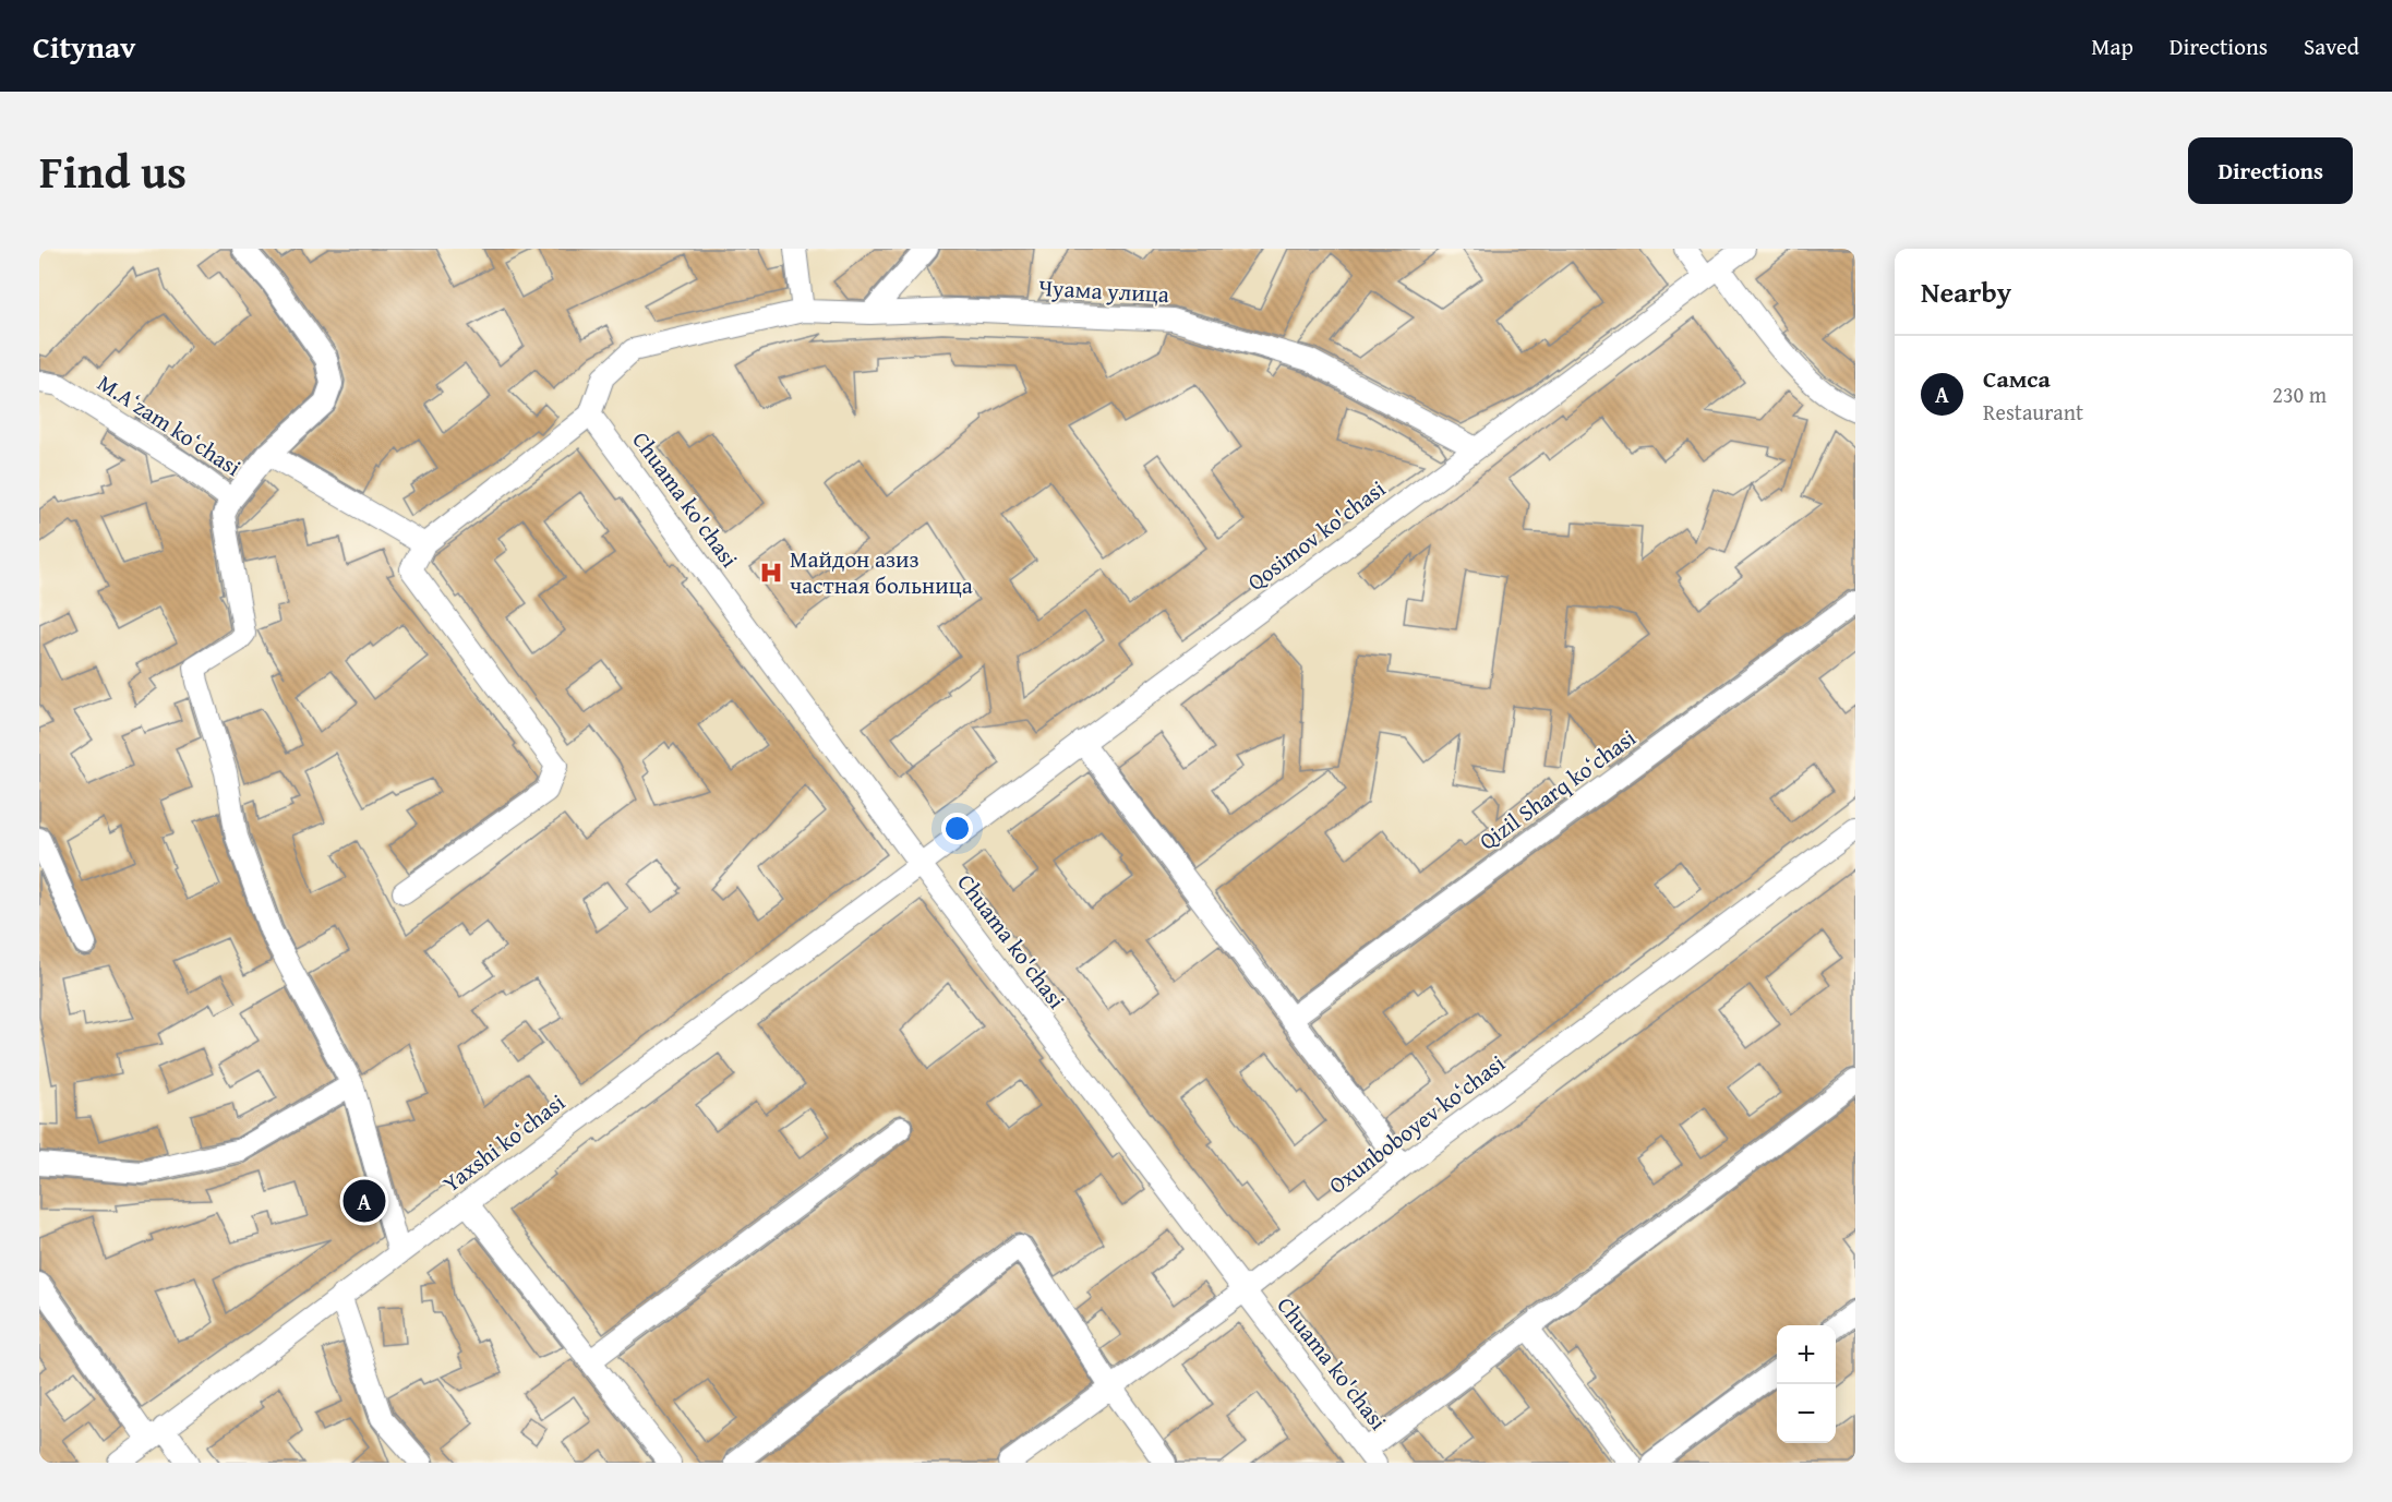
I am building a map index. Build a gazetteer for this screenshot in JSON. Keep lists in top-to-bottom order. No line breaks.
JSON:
{"streets":{"street":["Чуама улица","M.Aʻzam koʻchasi","Chuama ko'chasi","Qosimov ko'chasi","Qizil Sharq koʻchasi","Oxunboboyev koʻchasi","Yaxshi koʻchasi"]},"crossings":[["Чуама улица","Chuama ko'chasi"],["Чуама улица","Qosimov ko'chasi"],["Chuama ko'chasi","Qosimov ko'chasi"],["Chuama ko'chasi","Oxunboboyev koʻchasi"],["Chuama ko'chasi","Yaxshi koʻchasi"],["Qosimov ko'chasi","Yaxshi koʻchasi"]],"places":{"hospital":["Майдон азиз частная больница"]},"page":{"header":"Citynav","nav":["Map","Directions","Saved"],"title":"Find us","buttons":"Directions","heading":"Nearby","list":[{"mark":"A","name":"Самса","note":"Restaurant","value":"230 m"}],"pins":"A","map_buttons":["+","−"]}}
